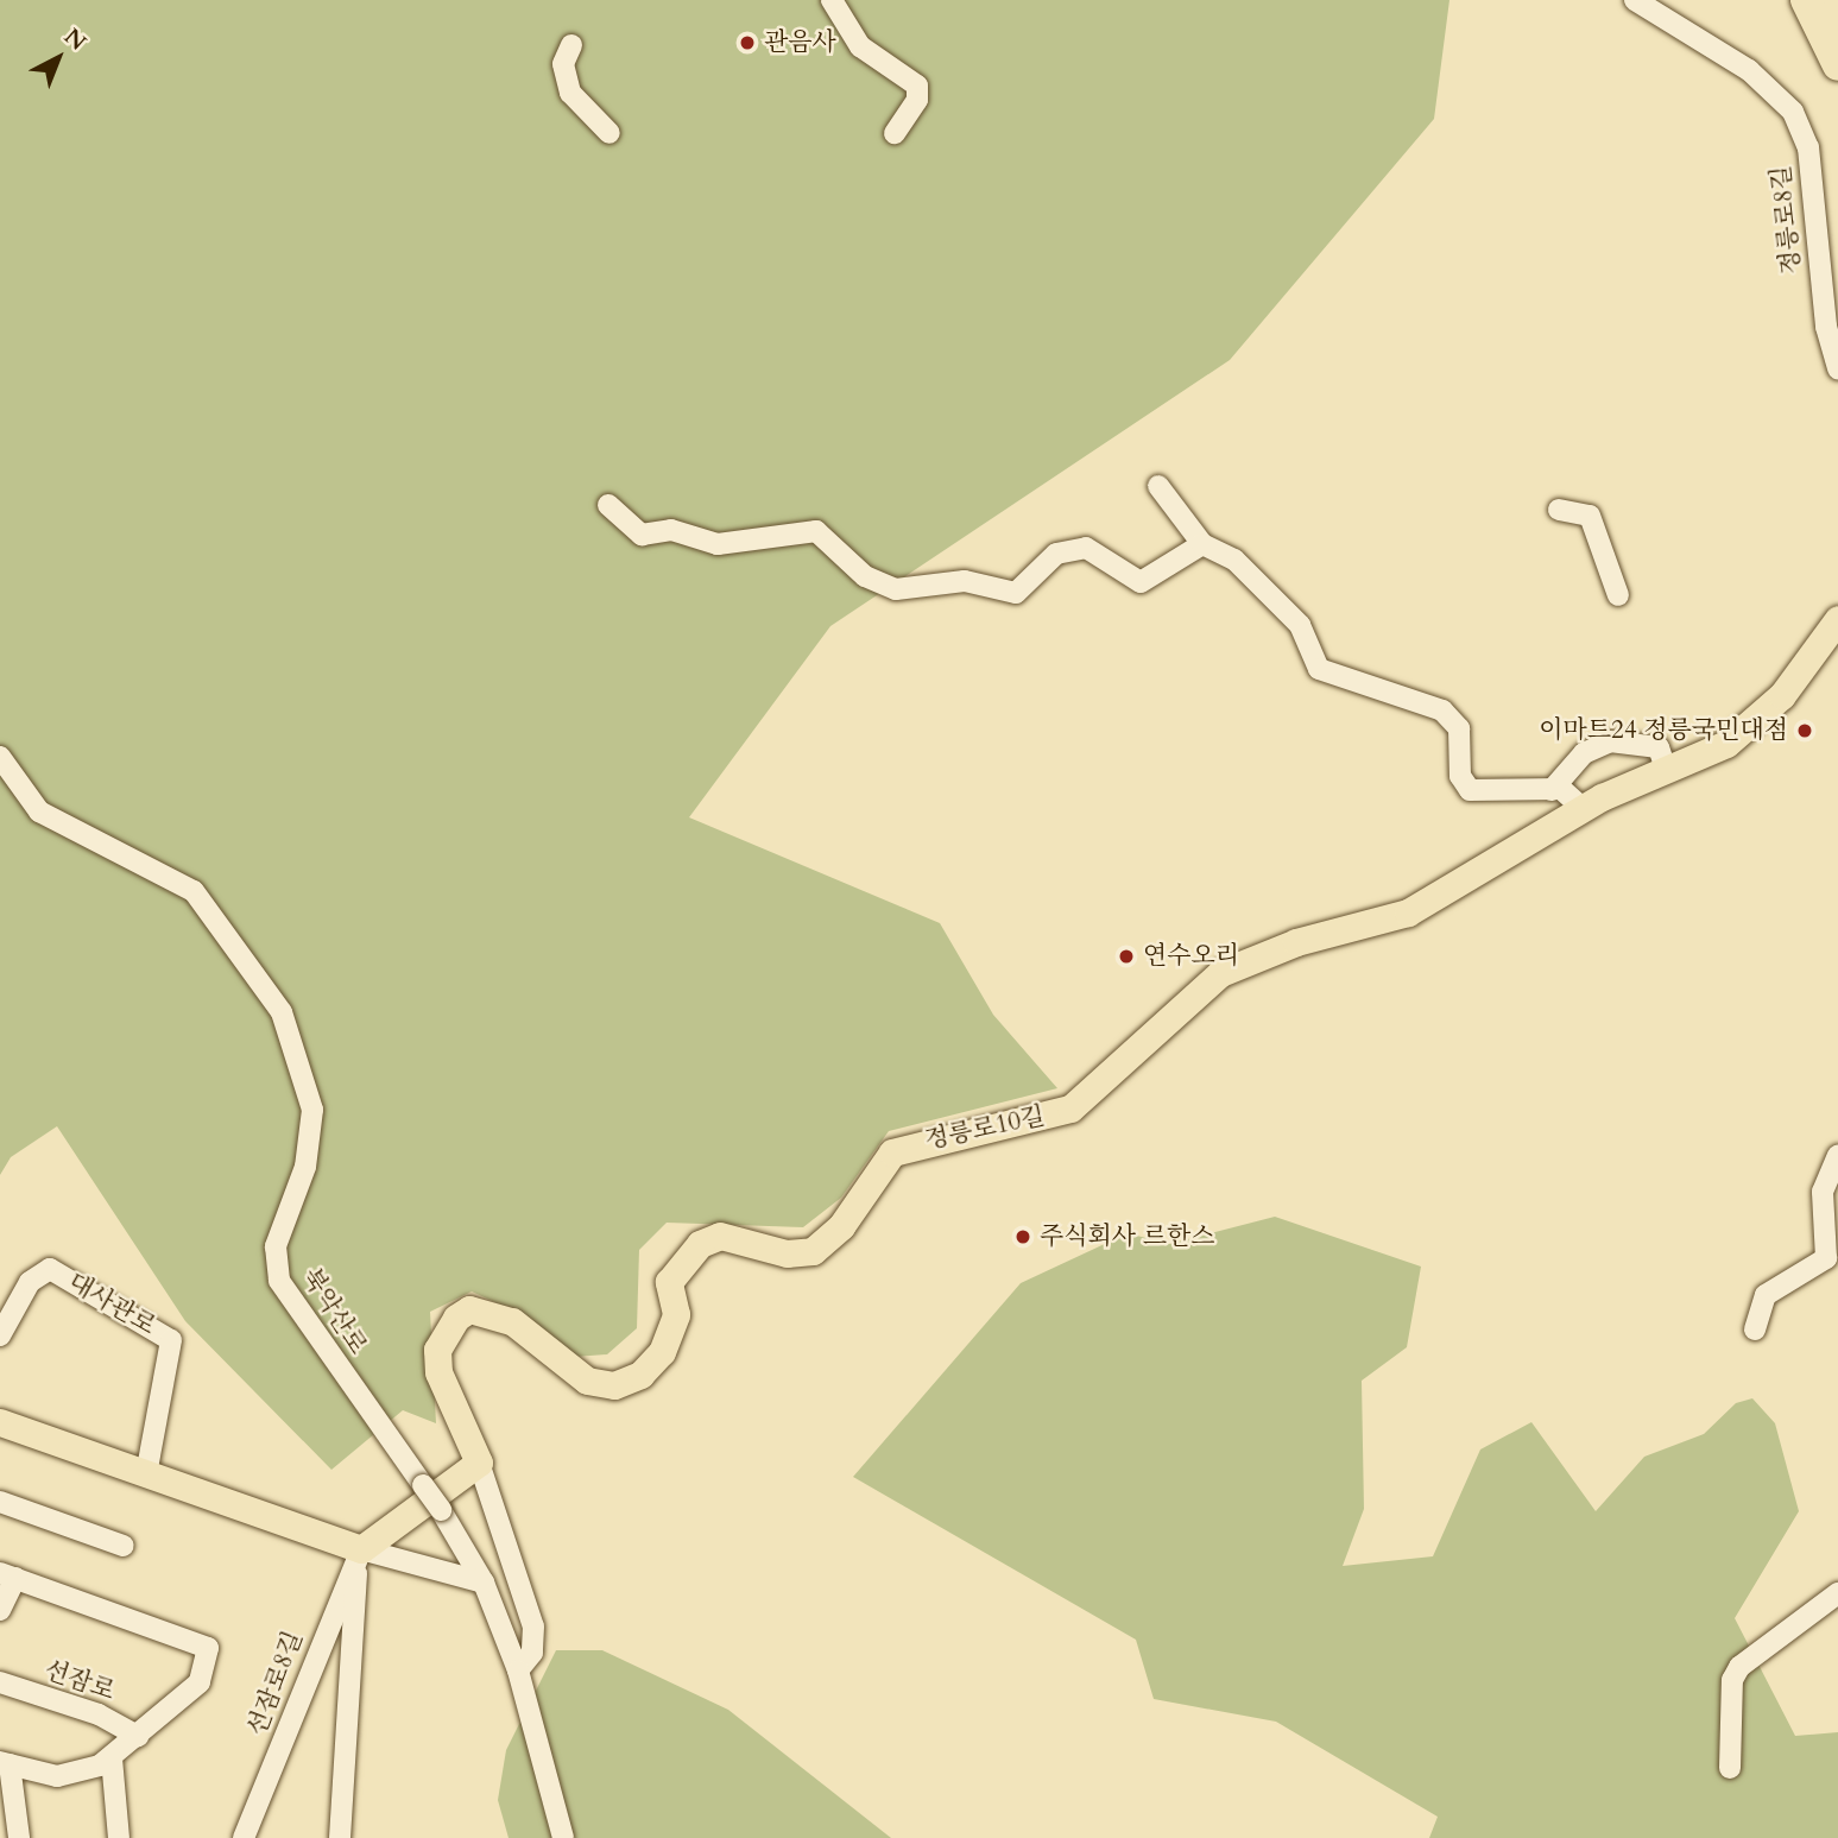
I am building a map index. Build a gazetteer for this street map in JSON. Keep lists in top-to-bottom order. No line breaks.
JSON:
{"streets":{"main road":["정릉로10길"],"street":["정릉로8길","대사관로","북악산로","선잠로","선잠로8길"]},"places":["관음사","이마트24 정릉국민대점","연수오리","주식회사 르한스"],"north":"top right"}
